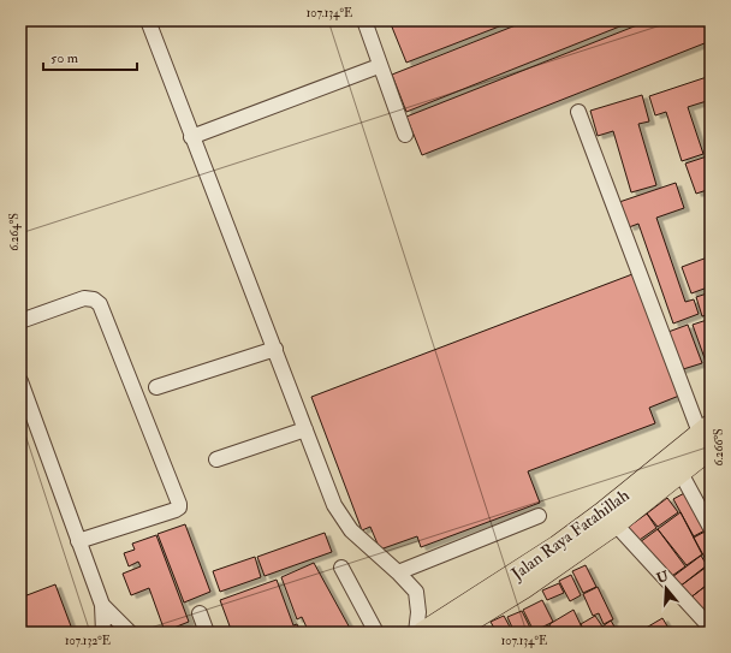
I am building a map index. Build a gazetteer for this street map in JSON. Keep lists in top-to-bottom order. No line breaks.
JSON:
{"streets":{"highway":["Jalan Raya Fatahillah"]},"scale_bar":"50 m","north":"top","coordinates":["107.134°E","6.264°S","6.266°S","107.132°E"]}
